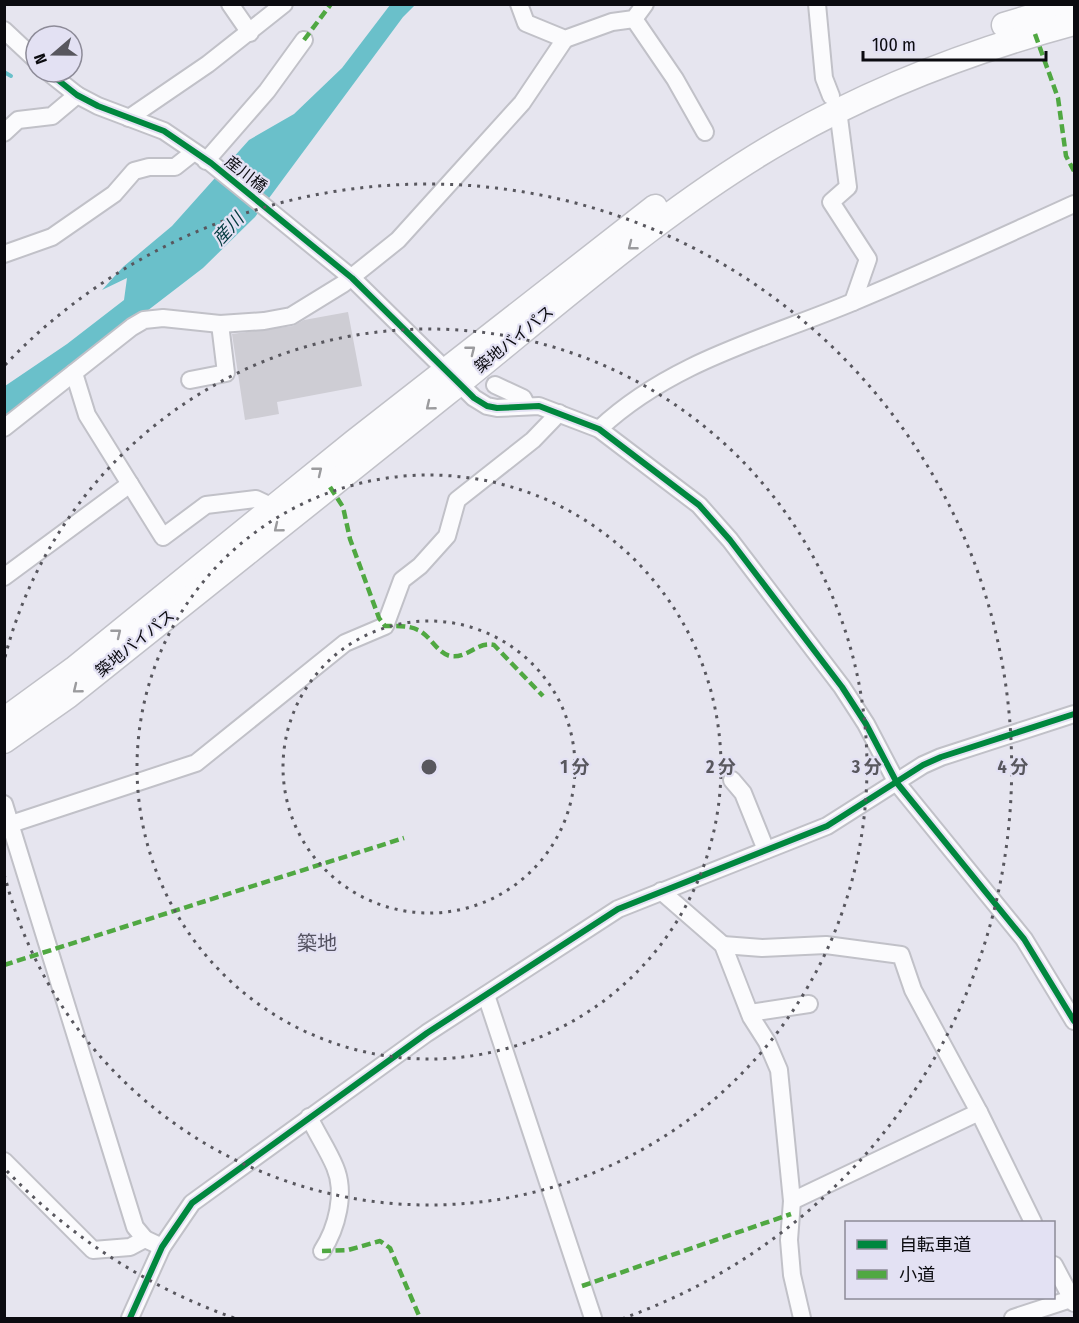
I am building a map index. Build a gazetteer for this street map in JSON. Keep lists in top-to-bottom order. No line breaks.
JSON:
{"streets":{"highway":["築地バイパス"],"street":["産川橋"]},"crossings":[["産川橋","築地バイパス"]],"districts":["築地"],"water":["産川"],"legend":["自転車道","小道"],"scale_bar":"100 m","north":"left","rings":["1 分","2 分","3 分","4 分"]}
